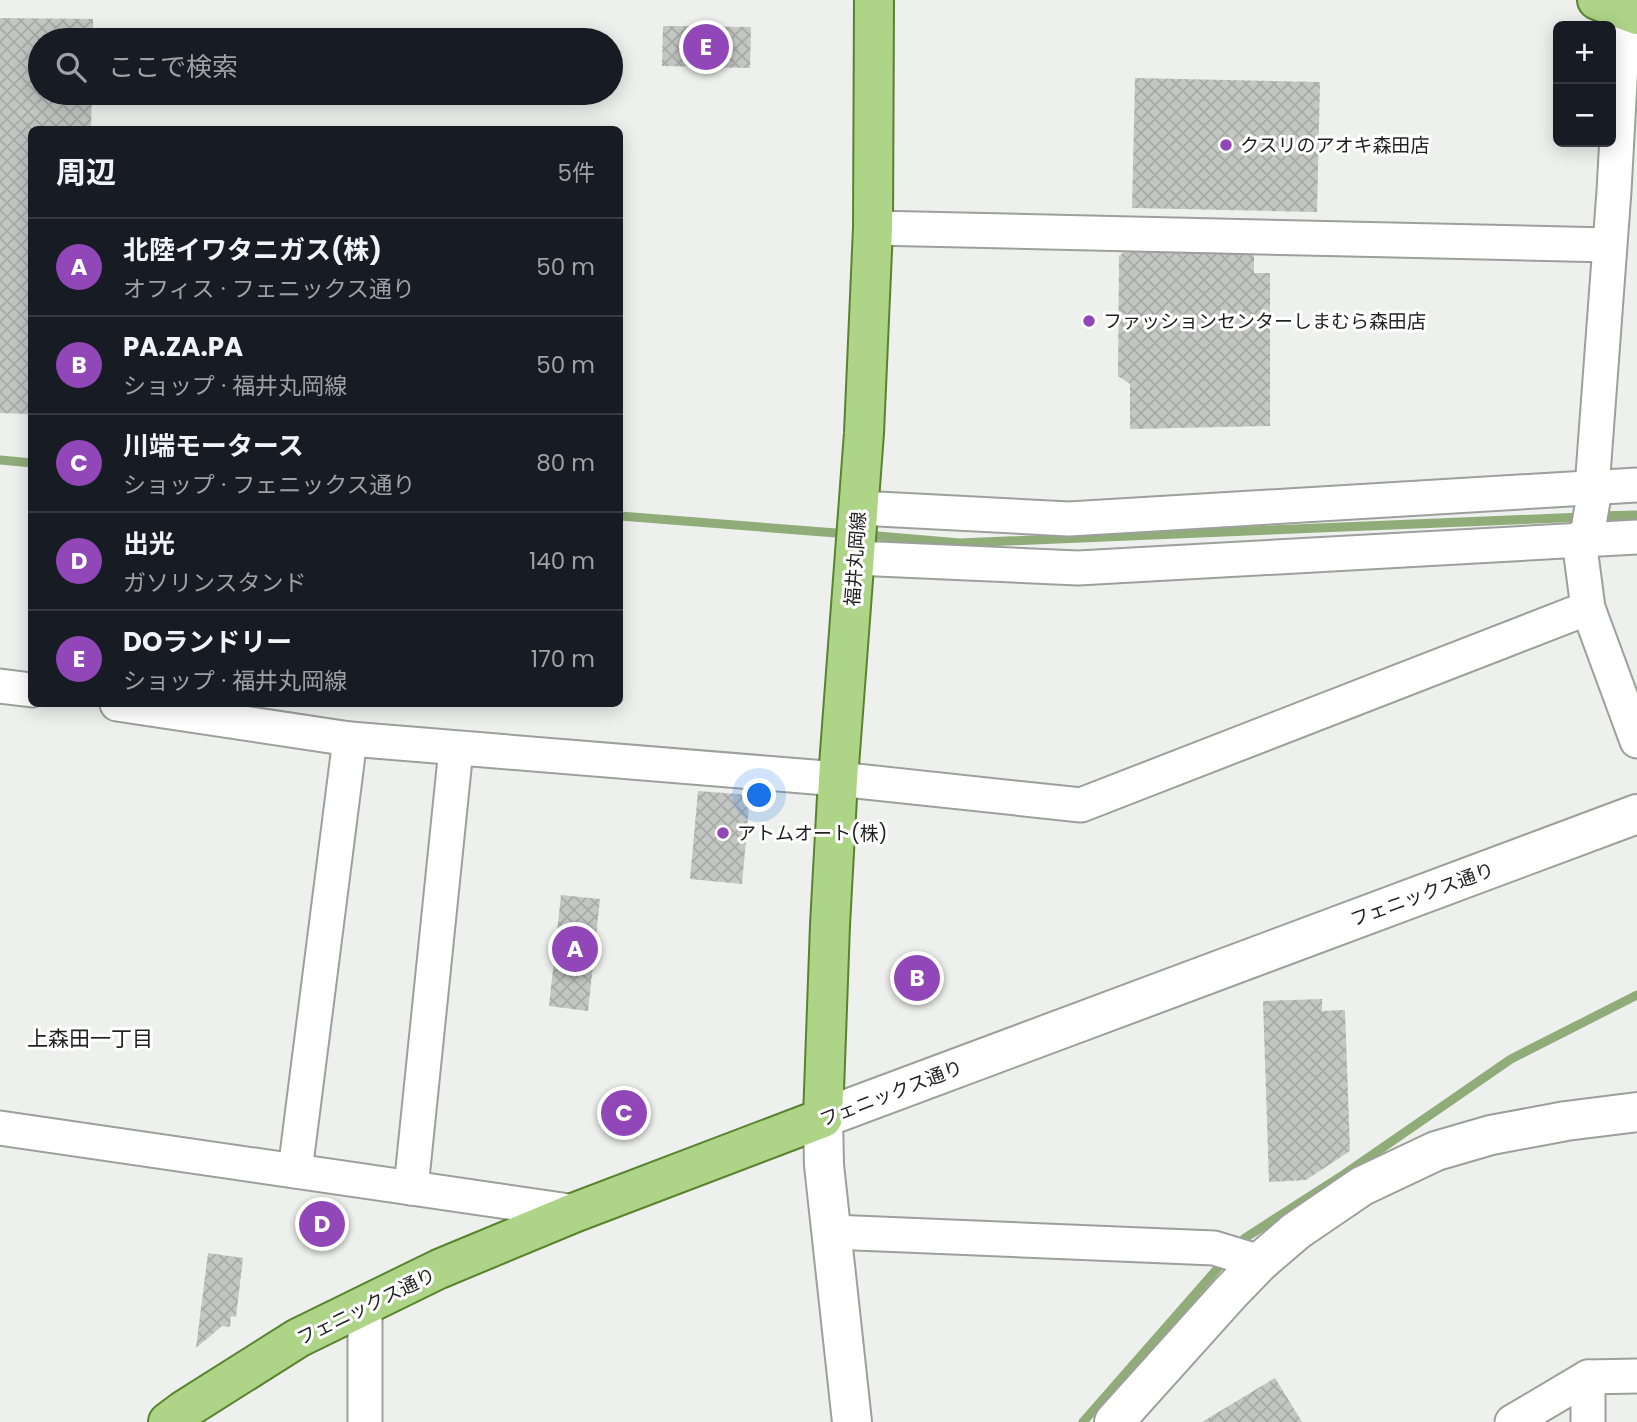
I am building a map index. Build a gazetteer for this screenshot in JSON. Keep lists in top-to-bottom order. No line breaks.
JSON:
{"streets":{"main road":["福井丸岡線","フェニックス通り"]},"crossings":[["福井丸岡線","フェニックス通り"]],"districts":["上森田一丁目"],"places":["クスリのアオキ森田店","ファッションセンターしまむら森田店","アトムオート(株)"],"page":{"pins":["E","A","B","C","D"],"map_buttons":["+","−"],"search":"ここで検索","heading":["周辺","5件"],"list":[{"mark":"A","name":"北陸イワタニガス(株)","note":"オフィス · フェニックス通り","value":"50 m"},{"mark":"B","name":"PA.ZA.PA","note":"ショップ · 福井丸岡線","value":"50 m"},{"mark":"C","name":"川端モータース","note":"ショップ · フェニックス通り","value":"80 m"},{"mark":"D","name":"出光","note":"ガソリンスタンド","value":"140 m"},{"mark":"E","name":"DOランドリー","note":"ショップ · 福井丸岡線","value":"170 m"}]}}
